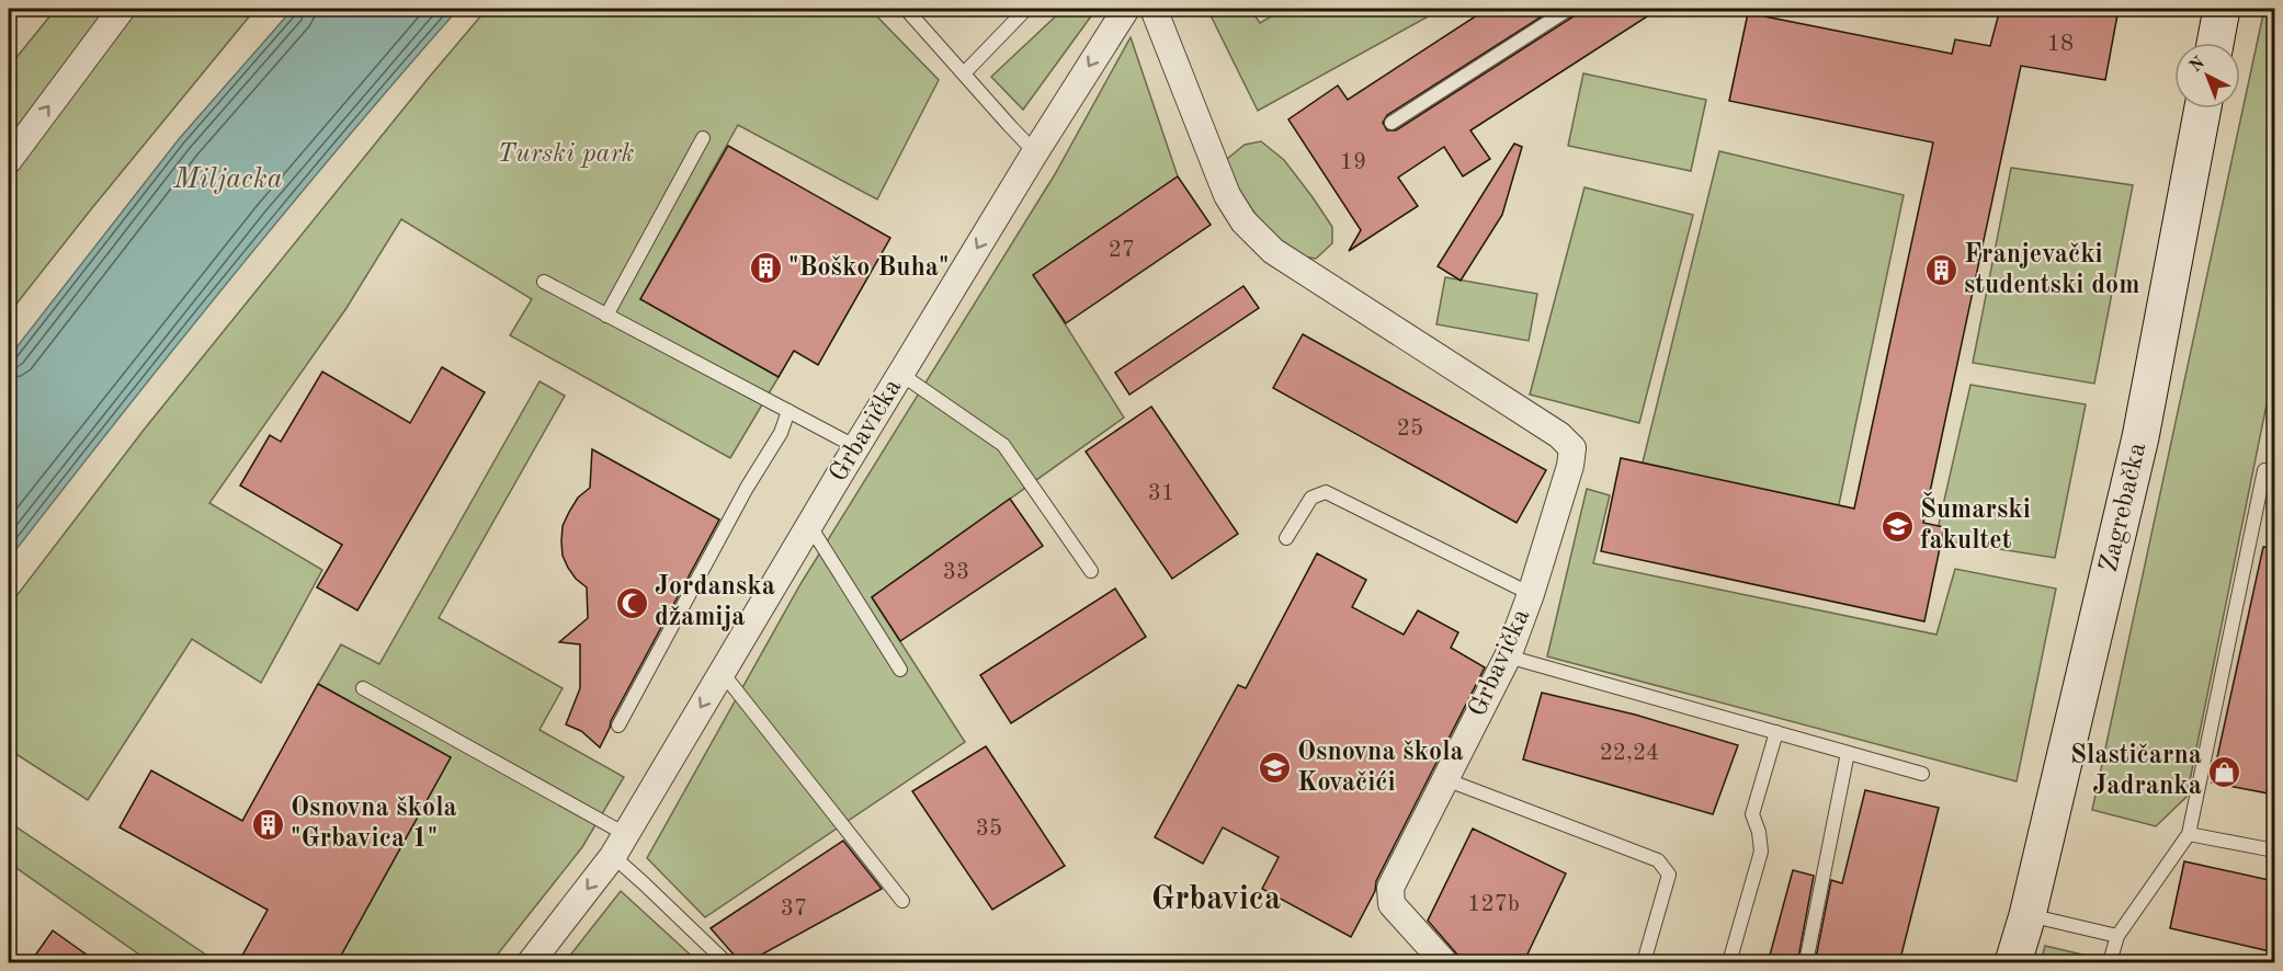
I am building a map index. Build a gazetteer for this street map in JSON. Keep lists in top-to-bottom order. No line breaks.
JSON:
{"streets":{"main road":["Zagrebačka"],"street":["Grbavička"]},"districts":["Grbavica"],"water":["Miljacka"],"parks":["Turski park"],"places":{"building":["\"Boško Buha\"","Franjevački studentski dom","Osnovna škola \"Grbavica 1\""],"school or university":["Šumarski fakultet","Osnovna škola Kovačići"],"mosque":["Jordanska džamija"],"shop":["Slastičarna Jadranka"]},"house_numbers":["18","19","27","25","31","33","22,24","35","127b","37"],"north":"top left"}
